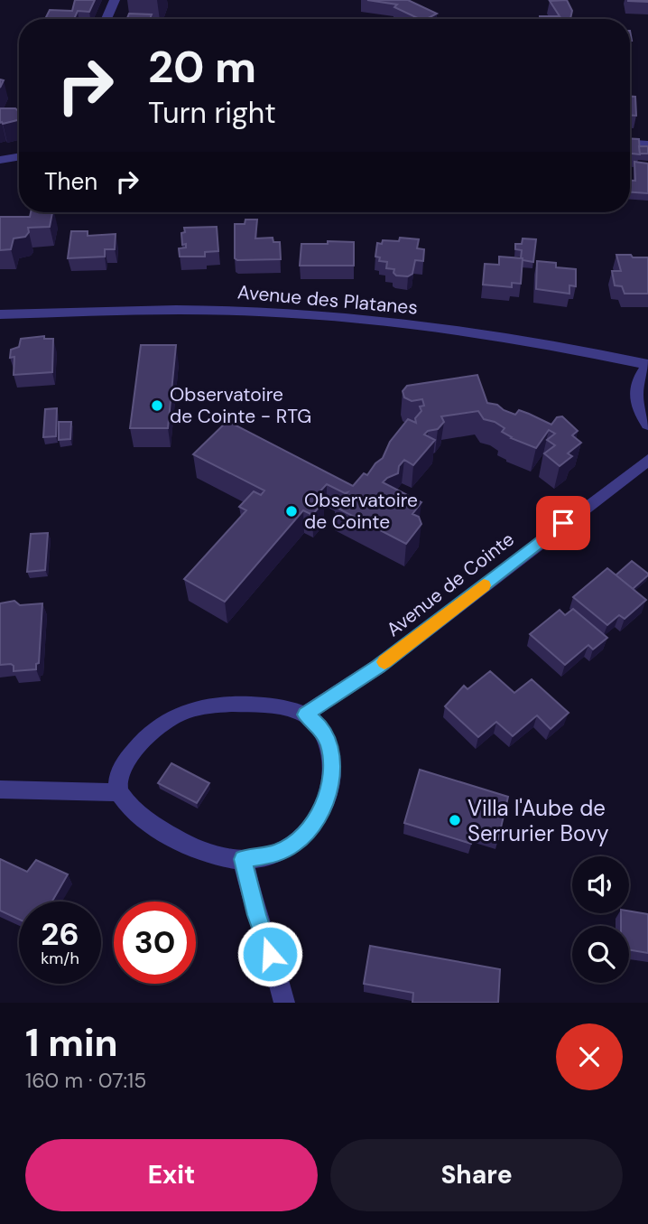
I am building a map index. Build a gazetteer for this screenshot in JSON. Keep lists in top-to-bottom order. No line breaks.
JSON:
{"streets":{"street":["Avenue des Platanes","Avenue de Cointe"]},"places":["Observatoire de Cointe - RTG","Observatoire de Cointe","Villa l'Aube de Serrurier Bovy"],"page":{"turn":["20 m","Turn right"],"then":"Then","speed":"26 km/h","limit":"30","heading":["1 min","160 m · 07:15"],"buttons":["Exit","Share"]}}
